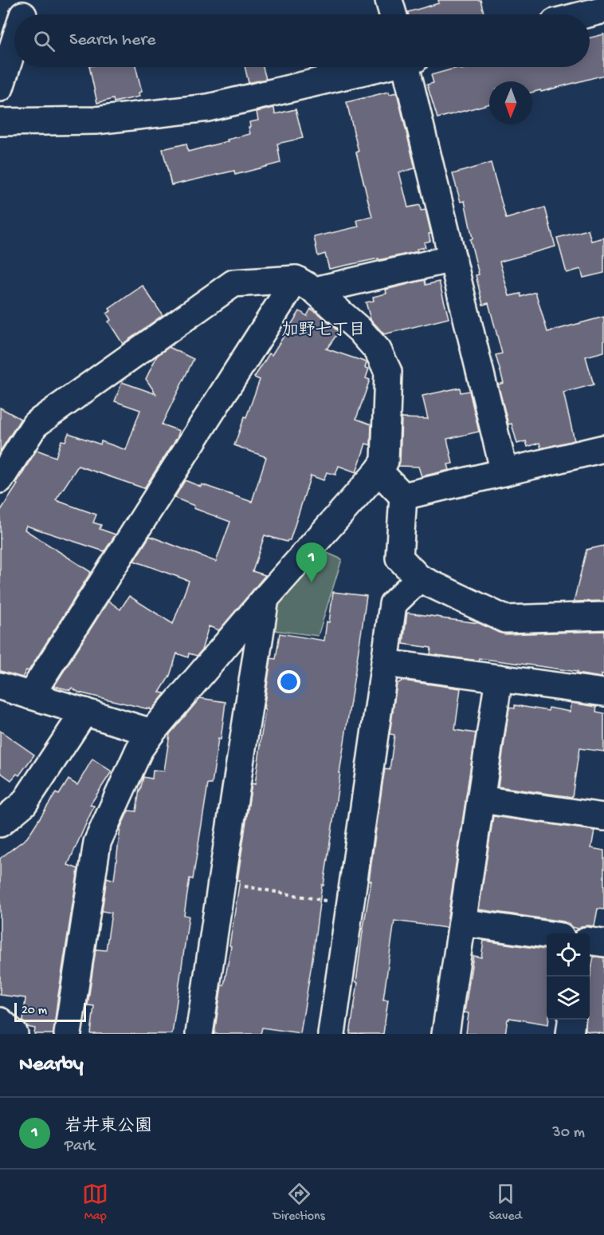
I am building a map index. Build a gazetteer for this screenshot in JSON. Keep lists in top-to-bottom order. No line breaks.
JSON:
{"districts":["加野七丁目"],"scale_bar":"20 m","north":"bottom","page":{"search":"Search here","pins":"1","scale":"20 m","heading":"Nearby","list":[{"mark":"1","name":"岩井東公園","note":"Park","value":"30 m"}],"nav":["Map","Directions","Saved"]}}
